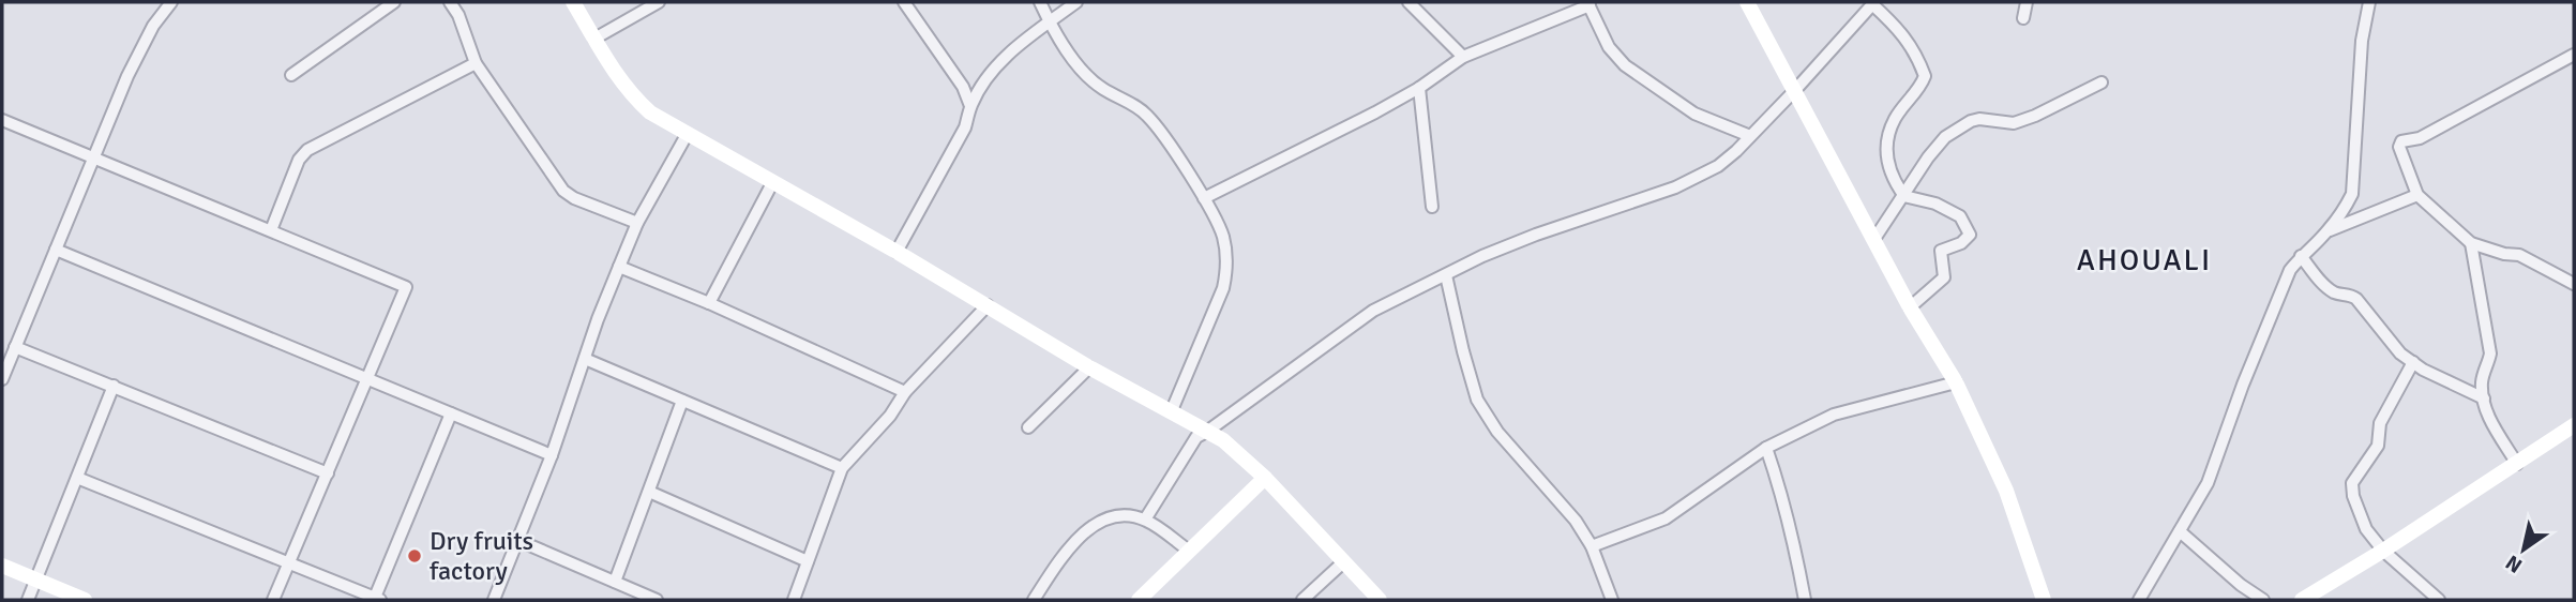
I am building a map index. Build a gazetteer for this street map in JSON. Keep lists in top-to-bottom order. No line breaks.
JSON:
{"districts":["AHOUALI"],"places":["Dry fruits factory"],"north":"bottom left"}
